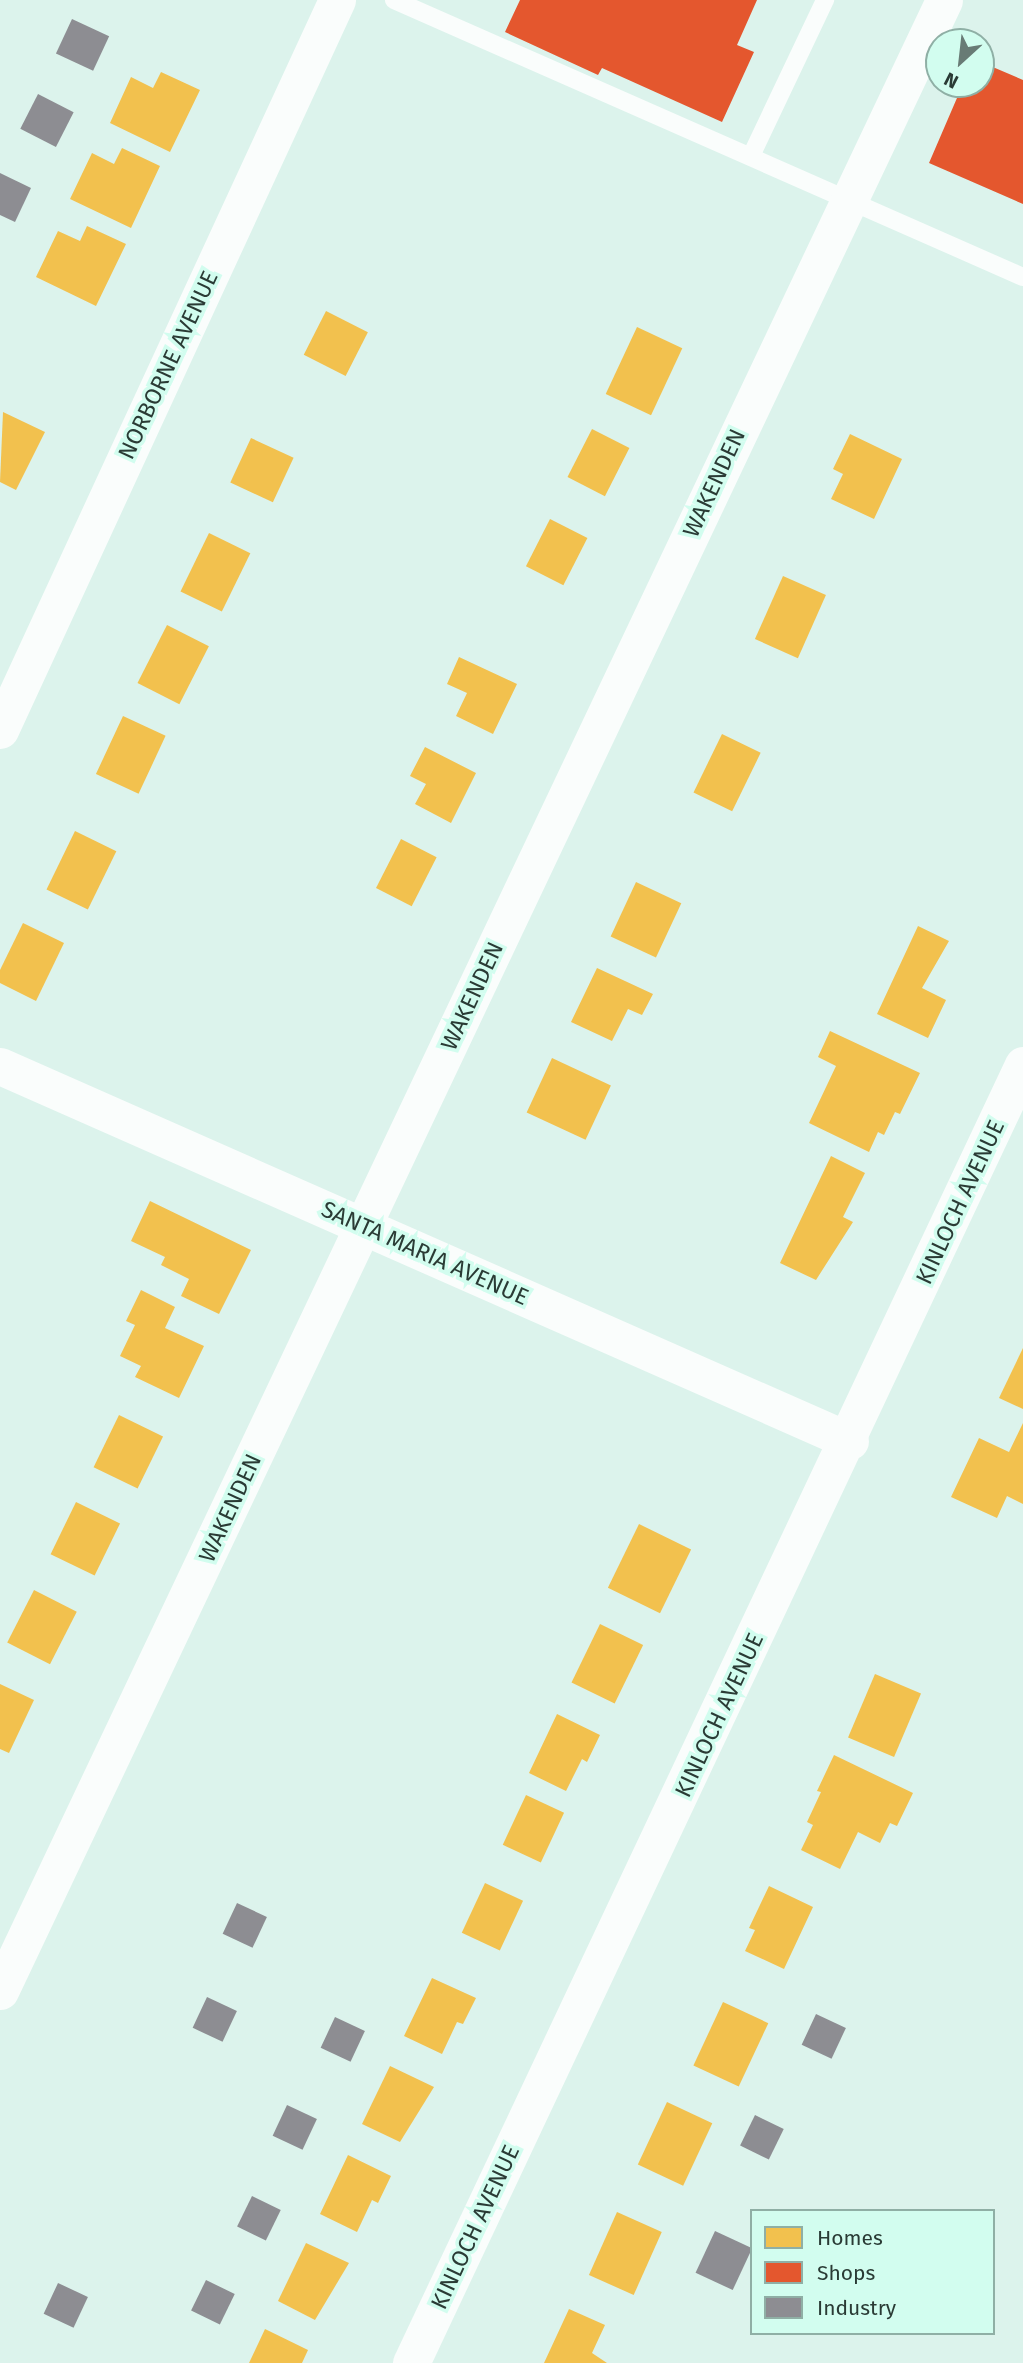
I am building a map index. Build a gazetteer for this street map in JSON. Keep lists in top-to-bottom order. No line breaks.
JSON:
{"streets":{"street":["NORBORNE AVENUE","WAKENDEN","KINLOCH AVENUE","SANTA MARIA AVENUE"]},"crossings":[["WAKENDEN","SANTA MARIA AVENUE"],["KINLOCH AVENUE","SANTA MARIA AVENUE"]],"legend":["Homes","Shops","Industry"],"north":"bottom left"}
